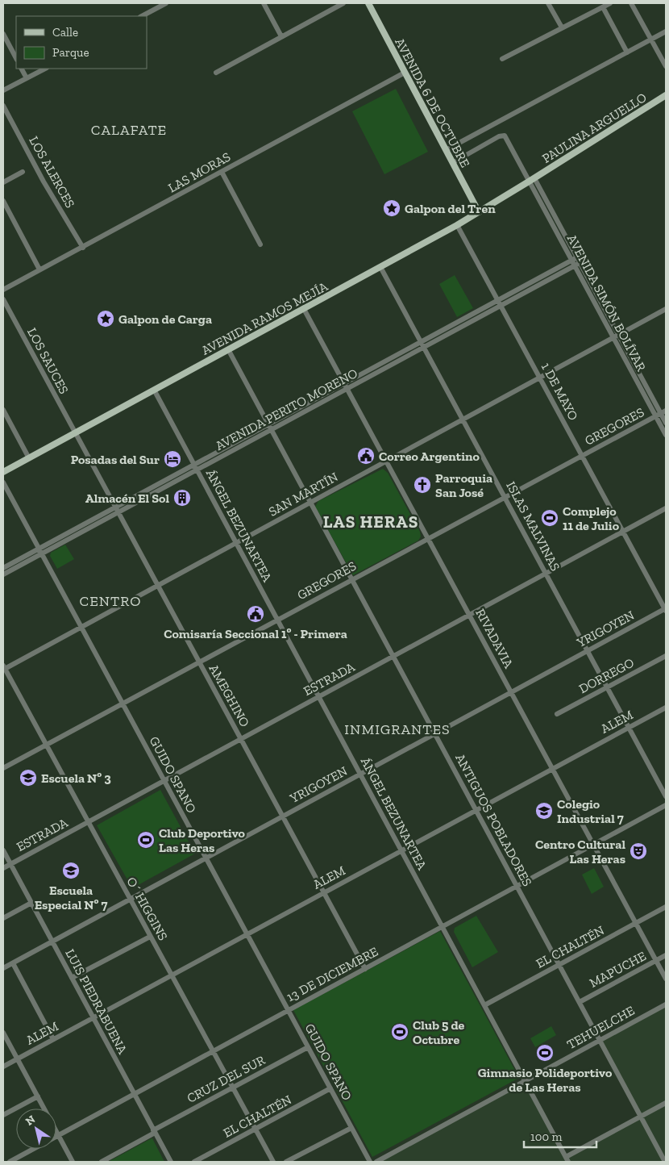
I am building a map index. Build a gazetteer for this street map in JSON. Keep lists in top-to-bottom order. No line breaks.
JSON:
{"streets":{"main road":["AVENIDA 6 DE OCTUBRE","PAULINA ARGUELLO","AVENIDA RAMOS MEJÍA"],"street":["LOS ALERCES","LAS MORAS","AVENIDA SIMÓN BOLÍVAR","LOS SAUCES","1 DE MAYO","AVENIDA PERITO MORENO","GREGORES","SAN MARTÍN","ÁNGEL BEZUNARTEA","ISLAS MALVINAS","YRIGOYEN","RIVADAVIA","DORREGO","ESTRADA","AMEGHINO","ALEM","GUIDO SPANO","ANTIGUOS POBLADORES","O´ HIGGINS","EL CHALTÉN","MAPUCHE","13 DE DICIEMBRE","LUIS PIEDRABUENA","TEHUELCHE","CRUZ DEL SUR"]},"crossings":[["AVENIDA 6 DE OCTUBRE","LAS MORAS"],["AVENIDA 6 DE OCTUBRE","AVENIDA SIMÓN BOLÍVAR"],["AVENIDA 6 DE OCTUBRE","AVENIDA RAMOS MEJÍA"],["PAULINA ARGUELLO","AVENIDA SIMÓN BOLÍVAR"],["PAULINA ARGUELLO","AVENIDA RAMOS MEJÍA"],["LOS ALERCES","LAS MORAS"],["AVENIDA SIMÓN BOLÍVAR","AVENIDA RAMOS MEJÍA"],["AVENIDA SIMÓN BOLÍVAR","AVENIDA PERITO MORENO"],["AVENIDA SIMÓN BOLÍVAR","GREGORES"],["AVENIDA SIMÓN BOLÍVAR","SAN MARTÍN"],["AVENIDA RAMOS MEJÍA","LOS SAUCES"],["AVENIDA RAMOS MEJÍA","1 DE MAYO"],["AVENIDA RAMOS MEJÍA","ÁNGEL BEZUNARTEA"],["AVENIDA RAMOS MEJÍA","ISLAS MALVINAS"],["AVENIDA RAMOS MEJÍA","RIVADAVIA"],["AVENIDA RAMOS MEJÍA","AMEGHINO"],["AVENIDA RAMOS MEJÍA","ANTIGUOS POBLADORES"],["LOS SAUCES","AMEGHINO"],["1 DE MAYO","AVENIDA PERITO MORENO"],["1 DE MAYO","GREGORES"],["1 DE MAYO","SAN MARTÍN"],["1 DE MAYO","YRIGOYEN"],["1 DE MAYO","ESTRADA"],["AVENIDA PERITO MORENO","ÁNGEL BEZUNARTEA"],["AVENIDA PERITO MORENO","ISLAS MALVINAS"],["AVENIDA PERITO MORENO","RIVADAVIA"],["AVENIDA PERITO MORENO","AMEGHINO"],["AVENIDA PERITO MORENO","GUIDO SPANO"],["AVENIDA PERITO MORENO","ANTIGUOS POBLADORES"],["GREGORES","ÁNGEL BEZUNARTEA"],["GREGORES","ISLAS MALVINAS"],["GREGORES","RIVADAVIA"],["GREGORES","AMEGHINO"],["GREGORES","GUIDO SPANO"],["GREGORES","ANTIGUOS POBLADORES"],["GREGORES","O´ HIGGINS"],["SAN MARTÍN","ÁNGEL BEZUNARTEA"],["SAN MARTÍN","ISLAS MALVINAS"],["SAN MARTÍN","RIVADAVIA"],["SAN MARTÍN","AMEGHINO"],["SAN MARTÍN","GUIDO SPANO"],["SAN MARTÍN","ANTIGUOS POBLADORES"],["SAN MARTÍN","O´ HIGGINS"],["ÁNGEL BEZUNARTEA","YRIGOYEN"],["ÁNGEL BEZUNARTEA","ESTRADA"],["ÁNGEL BEZUNARTEA","ALEM"],["ÁNGEL BEZUNARTEA","EL CHALTÉN"],["ÁNGEL BEZUNARTEA","13 DE DICIEMBRE"],["ÁNGEL BEZUNARTEA","TEHUELCHE"],["ISLAS MALVINAS","YRIGOYEN"],["ISLAS MALVINAS","DORREGO"],["ISLAS MALVINAS","ESTRADA"],["ISLAS MALVINAS","ALEM"],["YRIGOYEN","RIVADAVIA"],["YRIGOYEN","AMEGHINO"],["YRIGOYEN","GUIDO SPANO"],["YRIGOYEN","ANTIGUOS POBLADORES"],["YRIGOYEN","O´ HIGGINS"],["YRIGOYEN","LUIS PIEDRABUENA"],["RIVADAVIA","ESTRADA"],["RIVADAVIA","ALEM"],["RIVADAVIA","EL CHALTÉN"],["RIVADAVIA","MAPUCHE"],["RIVADAVIA","13 DE DICIEMBRE"],["ESTRADA","AMEGHINO"],["ESTRADA","GUIDO SPANO"],["ESTRADA","ANTIGUOS POBLADORES"],["ESTRADA","O´ HIGGINS"],["ESTRADA","LUIS PIEDRABUENA"],["AMEGHINO","ALEM"],["AMEGHINO","13 DE DICIEMBRE"],["ALEM","GUIDO SPANO"],["ALEM","ANTIGUOS POBLADORES"],["ALEM","O´ HIGGINS"],["ALEM","LUIS PIEDRABUENA"],["GUIDO SPANO","EL CHALTÉN"],["GUIDO SPANO","13 DE DICIEMBRE"],["GUIDO SPANO","CRUZ DEL SUR"],["ANTIGUOS POBLADORES","EL CHALTÉN"],["ANTIGUOS POBLADORES","MAPUCHE"],["ANTIGUOS POBLADORES","13 DE DICIEMBRE"],["ANTIGUOS POBLADORES","TEHUELCHE"],["O´ HIGGINS","EL CHALTÉN"],["O´ HIGGINS","13 DE DICIEMBRE"],["O´ HIGGINS","CRUZ DEL SUR"],["13 DE DICIEMBRE","LUIS PIEDRABUENA"],["LUIS PIEDRABUENA","CRUZ DEL SUR"]],"districts":["CALAFATE","LAS HERAS","CENTRO","INMIGRANTES"],"places":{"place":["Galpon del Tren","Galpon de Carga"],"public building":["Correo Argentino","Comisaría Seccional 1º - Primera"],"hotel":["Posadas del Sur"],"church":["Parroquia San José"],"building":["Almacén El Sol"],"sports":["Complejo 11 de Julio","Club Deportivo Las Heras","Club 5 de Octubre","Gimnasio Polideportivo de Las Heras"],"school or university":["Escuela Nº 3","Colegio Industrial 7","Escuela Especial Nº 7"],"theatre":["Centro Cultural Las Heras"]},"legend":["Calle","Parque"],"scale_bar":"100 m","north":"top left"}
